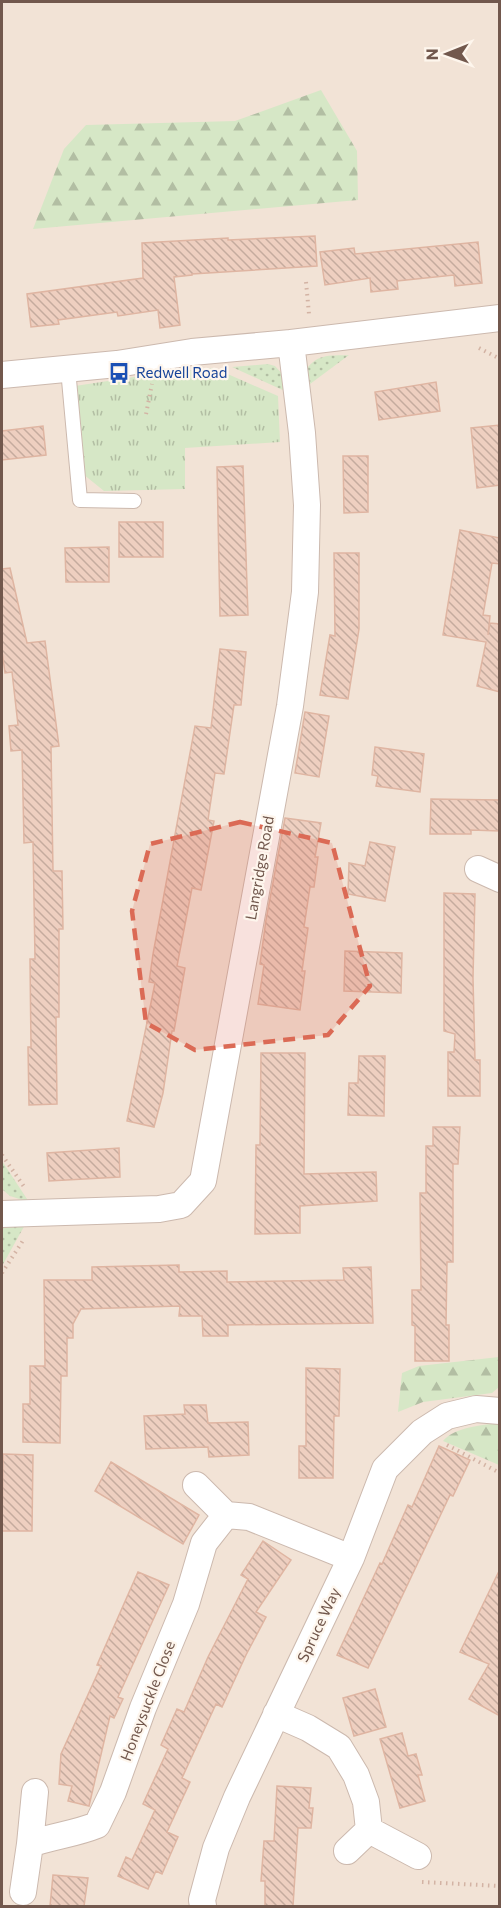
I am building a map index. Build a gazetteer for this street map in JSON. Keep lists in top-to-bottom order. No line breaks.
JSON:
{"streets":{"street":["Langridge Road","Spruce Way","Honeysuckle Close"]},"places":{"bus stop":["Redwell Road"]},"north":"left"}
